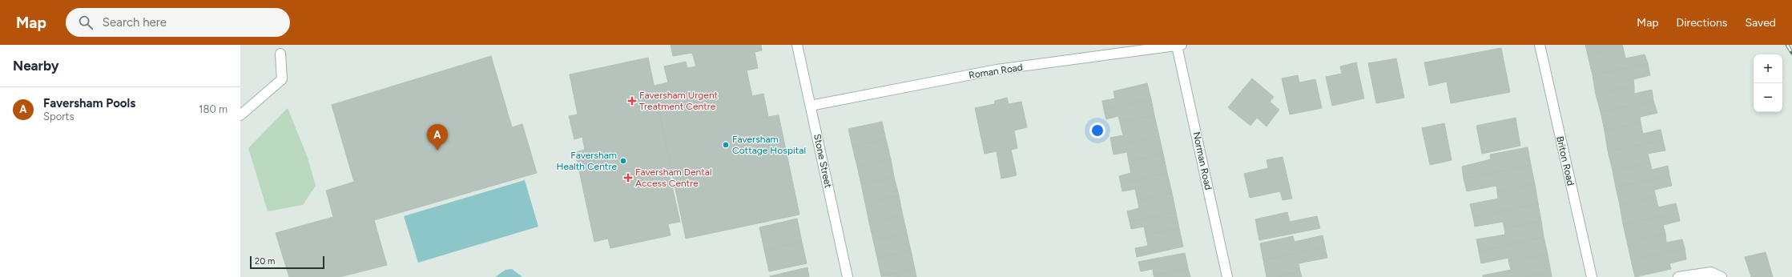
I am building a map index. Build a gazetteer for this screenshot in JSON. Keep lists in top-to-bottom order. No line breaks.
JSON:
{"streets":{"street":["Roman Road","Stone Street","Norman Road","Briton Road"]},"crossings":[["Roman Road","Stone Street"],["Roman Road","Norman Road"]],"places":{"health":["Faversham Urgent Treatment Centre","Faversham Dental Access Centre"],"other":["Faversham Cottage Hospital","Faversham Health Centre"]},"scale_bar":"20 m","page":{"header":"Map","search":"Search here","nav":["Map","Directions","Saved"],"heading":"Nearby","map_buttons":["+","−"],"list":[{"mark":"A","name":"Faversham Pools","note":"Sports","value":"180 m"}],"pins":"A","scale":"20 m"}}
